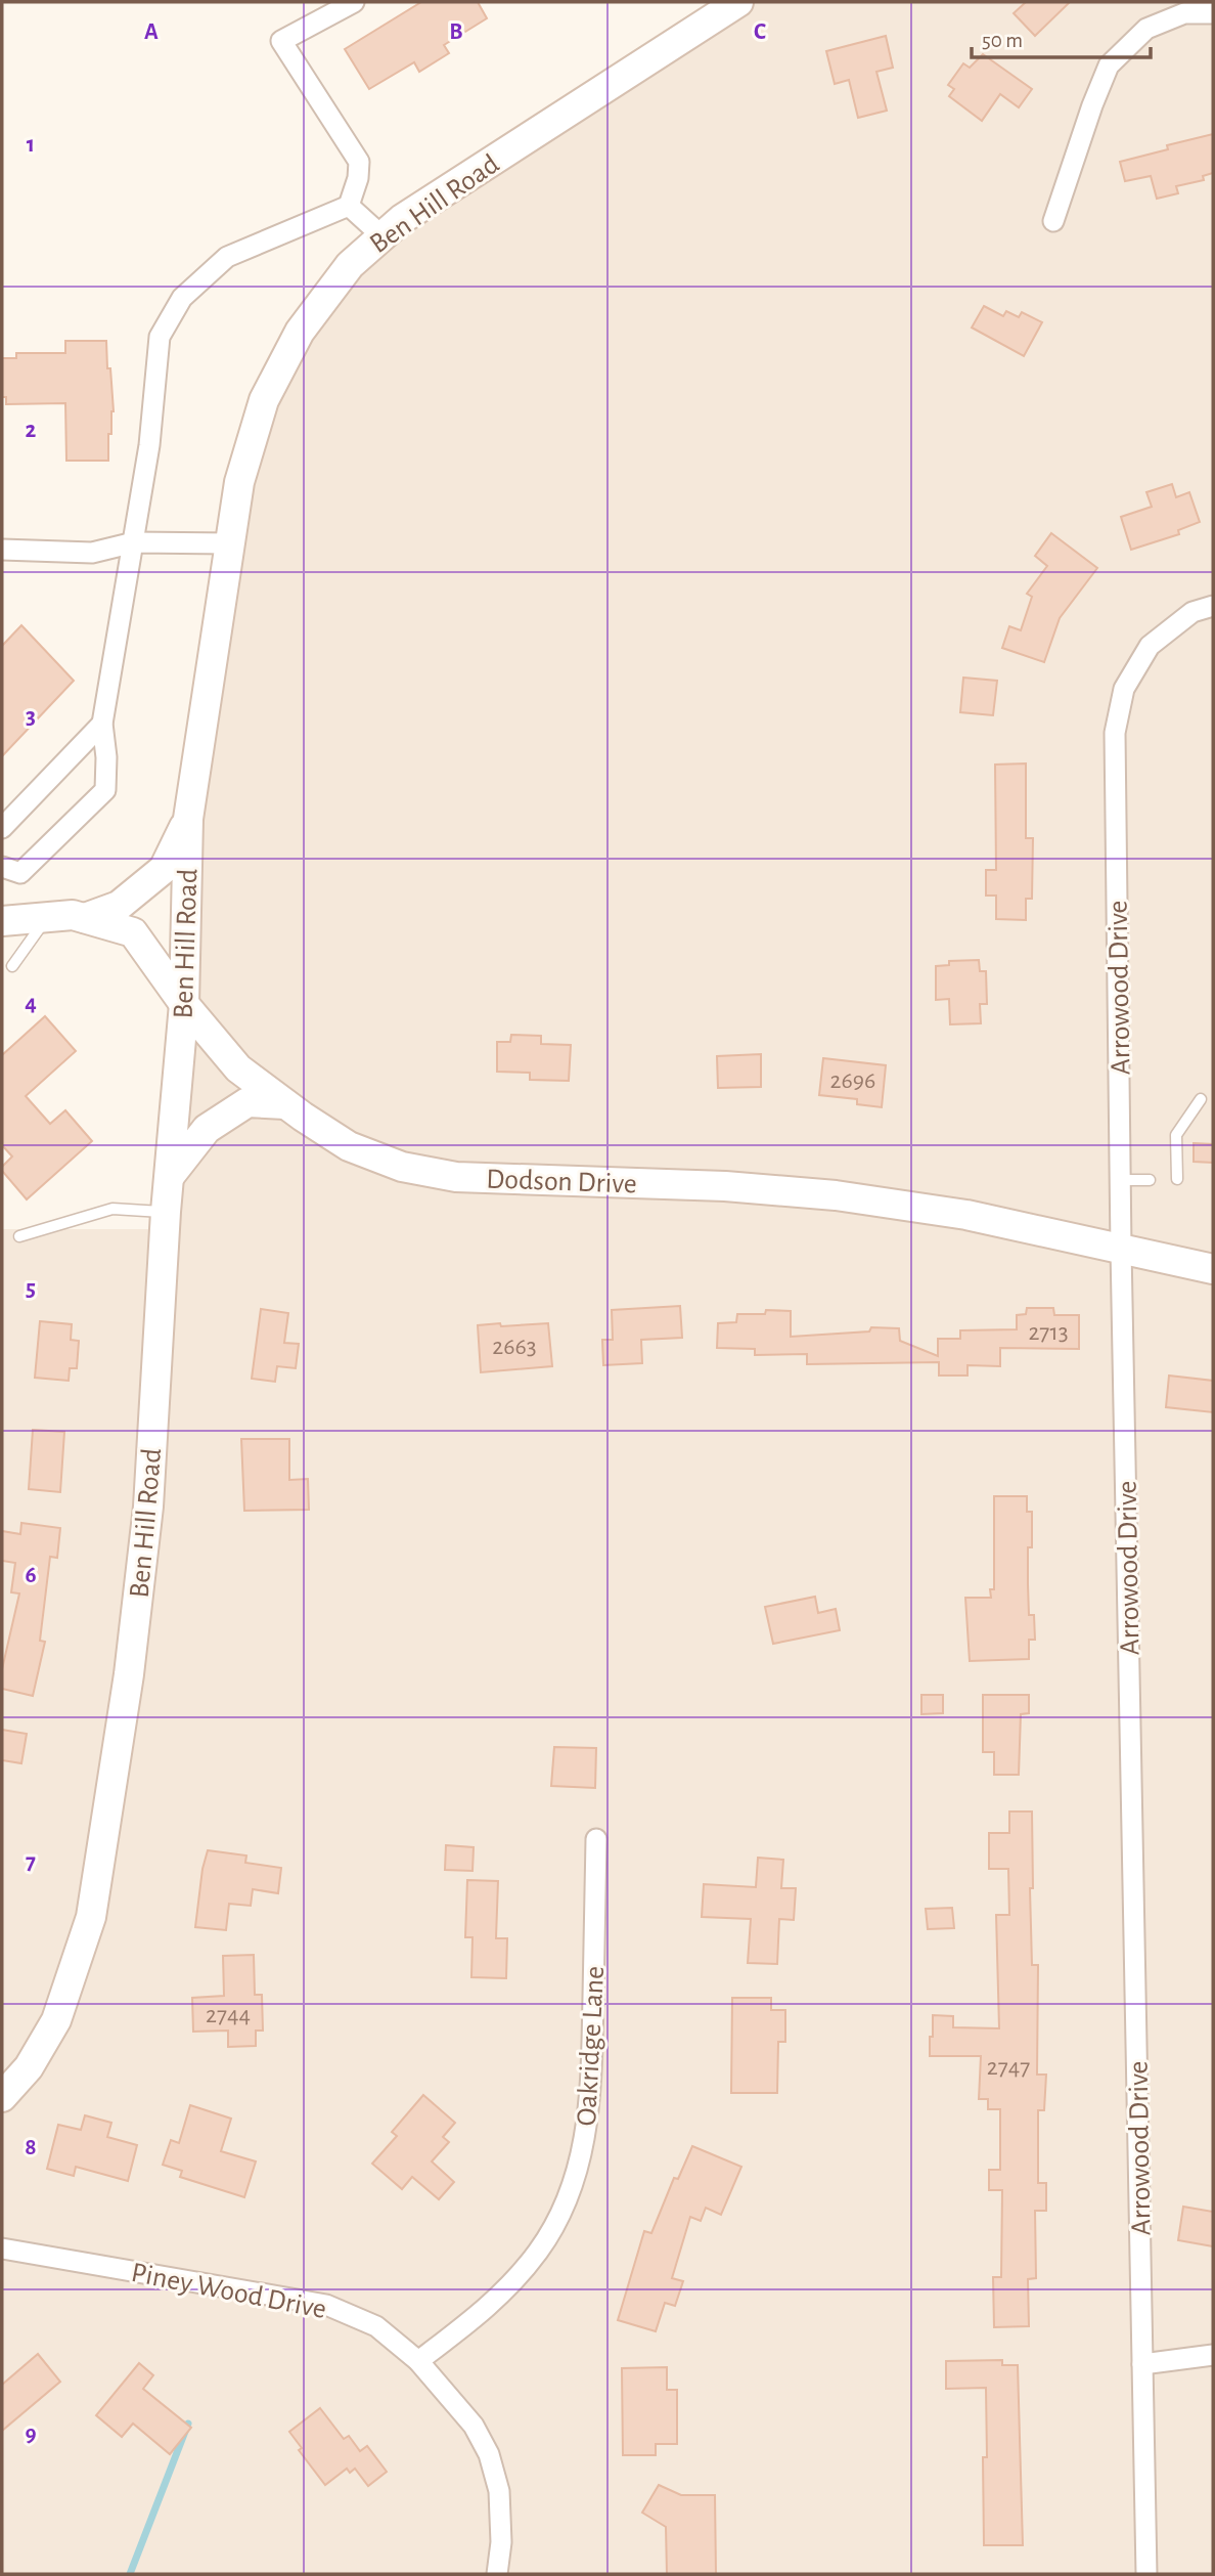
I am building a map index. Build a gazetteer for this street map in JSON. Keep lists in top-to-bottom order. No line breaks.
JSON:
{"streets":{"street":["Ben Hill Road","Arrowood Drive","Dodson Drive","Oakridge Lane","Piney Wood Drive"]},"crossings":[["Ben Hill Road","Dodson Drive"],["Arrowood Drive","Dodson Drive"],["Oakridge Lane","Piney Wood Drive"]],"house_numbers":["2696","2713","2663","2744","2747"],"scale_bar":"50 m","grid":{"columns":["A","B","C"],"rows":["1","2","3","4","5","6","7","8","9"]}}
